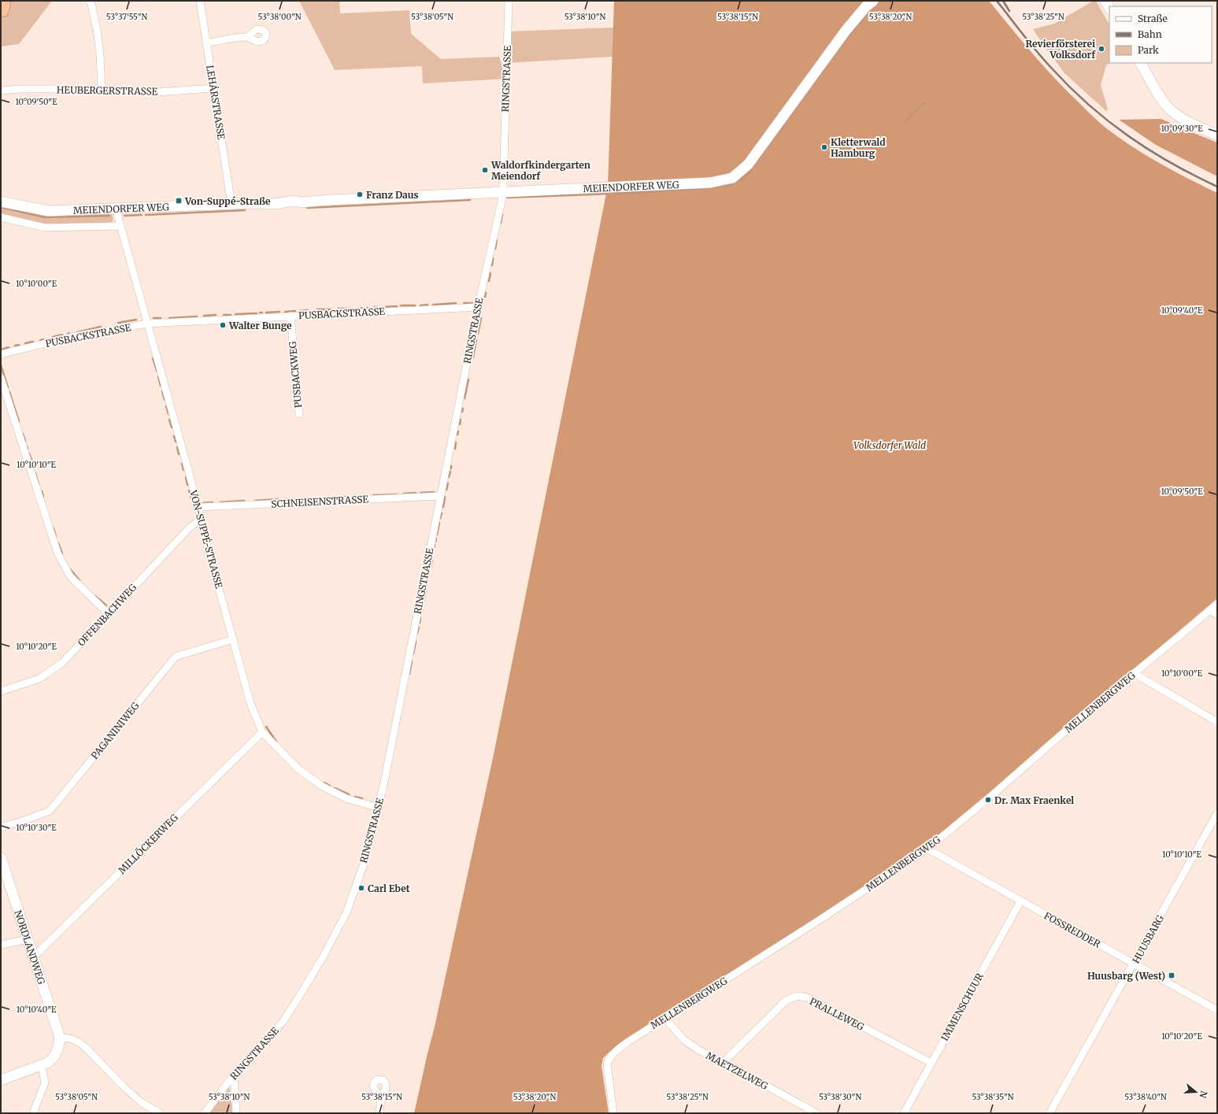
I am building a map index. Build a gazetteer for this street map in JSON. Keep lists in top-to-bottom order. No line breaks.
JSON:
{"streets":{"street":["RINGSTRASSE","HEUBERGERSTRASSE","LEHÁRSTRASSE","MEIENDORFER WEG","PUSBACKSTRASSE","PUSBACKWEG","SCHNEISENSTRASSE","VON-SUPPÉ-STRASSE","OFFENBACHWEG","MELLENBERGWEG","PAGANINIWEG","MILLÖCKERWEG","FOSSREDDER","HUUSBARG","NORDLANDWEG","IMMENSCHUUR","PRALLEWEG","MAETZELWEG"]},"crossings":[["RINGSTRASSE","MEIENDORFER WEG"],["RINGSTRASSE","PUSBACKSTRASSE"],["RINGSTRASSE","SCHNEISENSTRASSE"],["RINGSTRASSE","VON-SUPPÉ-STRASSE"],["HEUBERGERSTRASSE","LEHÁRSTRASSE"],["LEHÁRSTRASSE","MEIENDORFER WEG"],["MEIENDORFER WEG","VON-SUPPÉ-STRASSE"],["PUSBACKSTRASSE","PUSBACKWEG"],["PUSBACKSTRASSE","VON-SUPPÉ-STRASSE"],["SCHNEISENSTRASSE","VON-SUPPÉ-STRASSE"],["VON-SUPPÉ-STRASSE","OFFENBACHWEG"],["VON-SUPPÉ-STRASSE","PAGANINIWEG"],["VON-SUPPÉ-STRASSE","MILLÖCKERWEG"],["MELLENBERGWEG","FOSSREDDER"],["MELLENBERGWEG","MAETZELWEG"],["MILLÖCKERWEG","NORDLANDWEG"],["FOSSREDDER","HUUSBARG"],["FOSSREDDER","IMMENSCHUUR"],["IMMENSCHUUR","PRALLEWEG"],["PRALLEWEG","MAETZELWEG"]],"parks":["Volksdorfer Wald"],"places":{"other":["Revierförsterei Volksdorf","Kletterwald Hamburg","Waldorfkindergarten Meiendorf","Franz Daus","Walter Bunge","Dr. Max Fraenkel","Carl Ebet"],"transit":["Von-Suppé-Straße","Huusbarg (West)"]},"legend":["Straße","Bahn","Park"],"north":"right","coordinates":["53°37'55\"N","53°38'00\"N","53°38'05\"N","53°38'10\"N","53°38'15\"N","53°38'20\"N","53°38'25\"N","10°09'50\"E","10°09'30\"E","10°10'00\"E","10°09'40\"E","10°10'10\"E","10°10'20\"E","10°10'30\"E","10°10'40\"E","53°38'30\"N","53°38'35\"N","53°38'40\"N"]}
